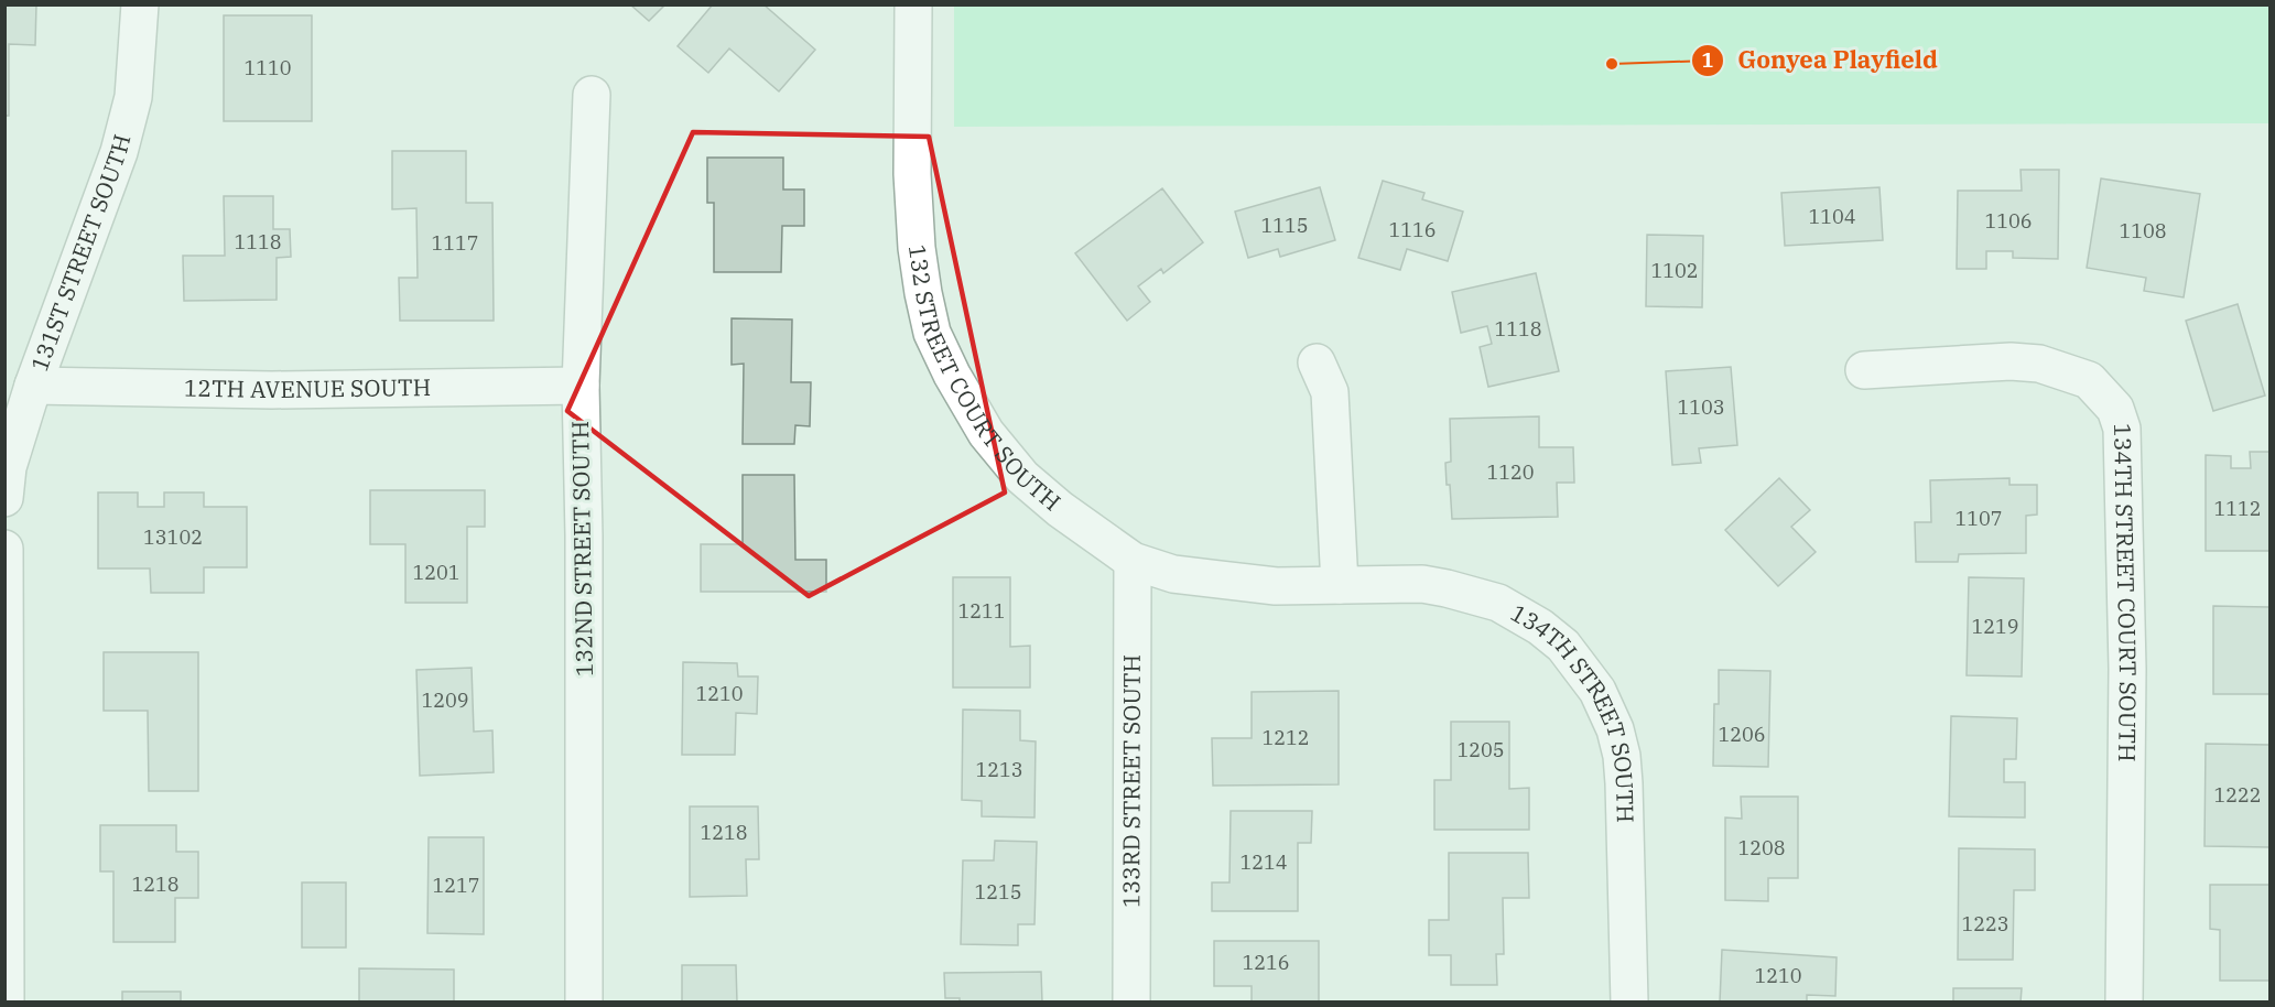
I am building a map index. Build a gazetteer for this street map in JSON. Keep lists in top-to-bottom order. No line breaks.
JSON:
{"streets":{"street":["131ST STREET SOUTH","132 STREET COURT SOUTH","12TH AVENUE SOUTH","132ND STREET SOUTH","134TH STREET COURT SOUTH","134TH STREET SOUTH","133RD STREET SOUTH"]},"crossings":[["131ST STREET SOUTH","12TH AVENUE SOUTH"],["132 STREET COURT SOUTH","133RD STREET SOUTH"],["12TH AVENUE SOUTH","132ND STREET SOUTH"]],"places":["Gonyea Playfield"],"house_numbers":["1110","1104","1106","1115","1116","1108","1118","1117","1102","1118","1103","1120","1112","1107","13102","1201","1211","1219","1210","1209","1206","1212","1205","1213","1222","1218","1208","1214","1218","1217","1215","1223","1216","1210"]}
